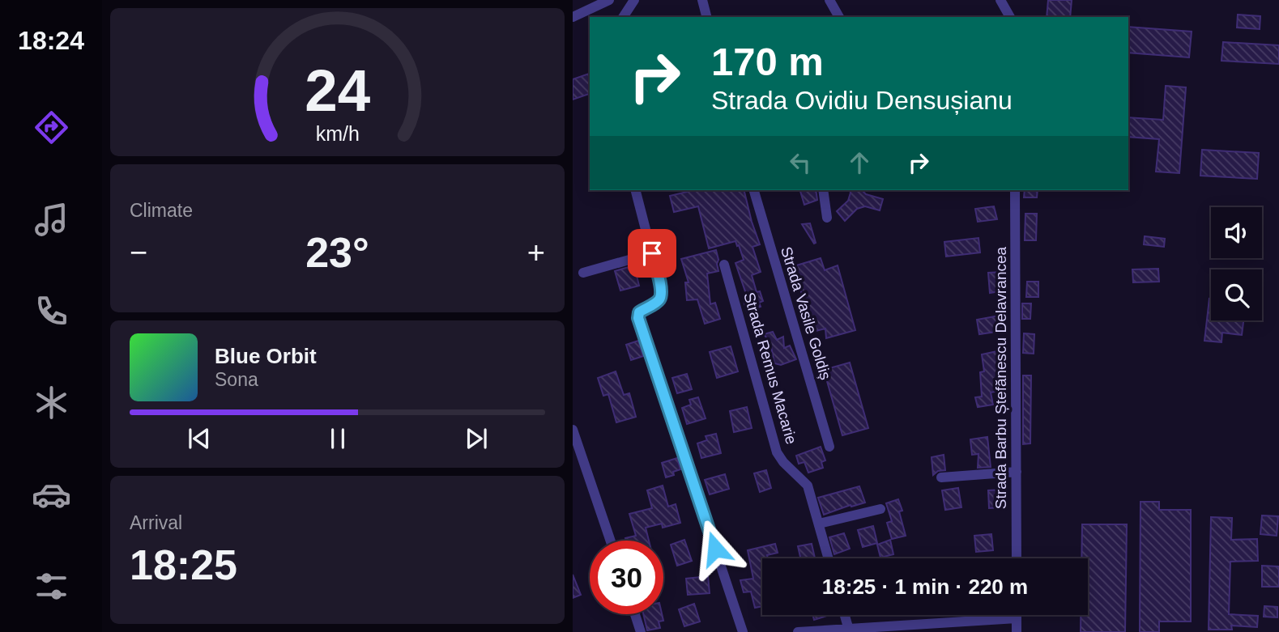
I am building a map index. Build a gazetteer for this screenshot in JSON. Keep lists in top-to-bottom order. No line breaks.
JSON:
{"streets":{"street":["Strada Vasile Goldiș","Strada Remus Macarie","Strada Barbu Ștefănescu Delavrancea"]},"page":{"tabs":"18:24","turn":["170 m","Strada Ovidiu Densușianu"],"tile":["Climate",["Arrival","18:25"]],"heat":["−","23°","+"],"song":["Blue Orbit","Sona"],"limit":"30","trip":"18:25 · 1 min · 220 m","gauge":["24","km/h"]}}
